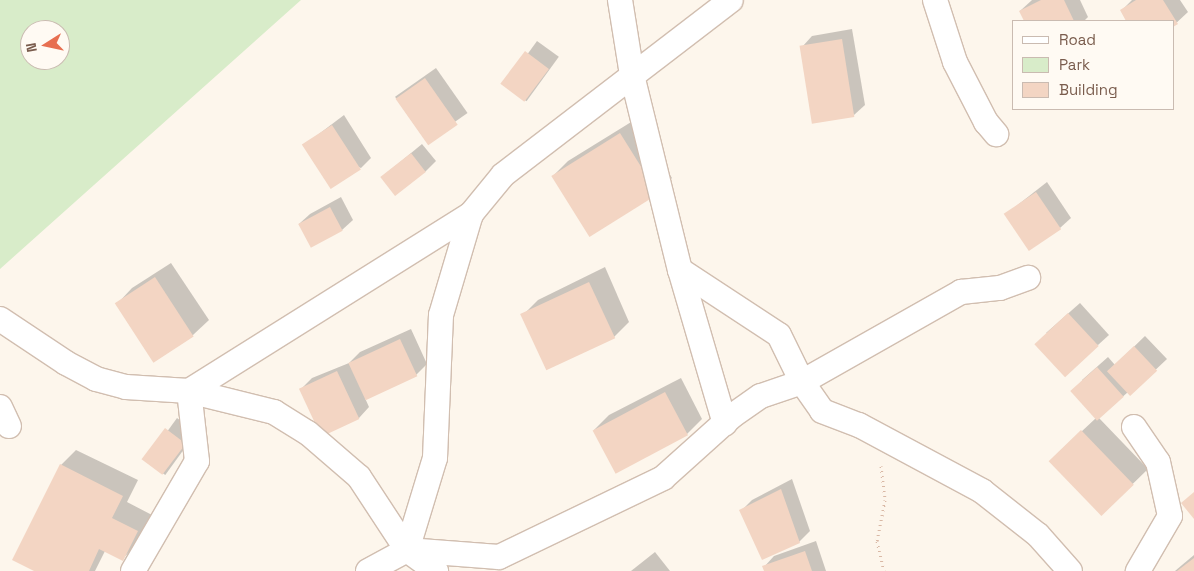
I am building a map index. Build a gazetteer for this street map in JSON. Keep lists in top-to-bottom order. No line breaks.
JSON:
{"legend":["Road","Park","Building"],"north":"left"}
